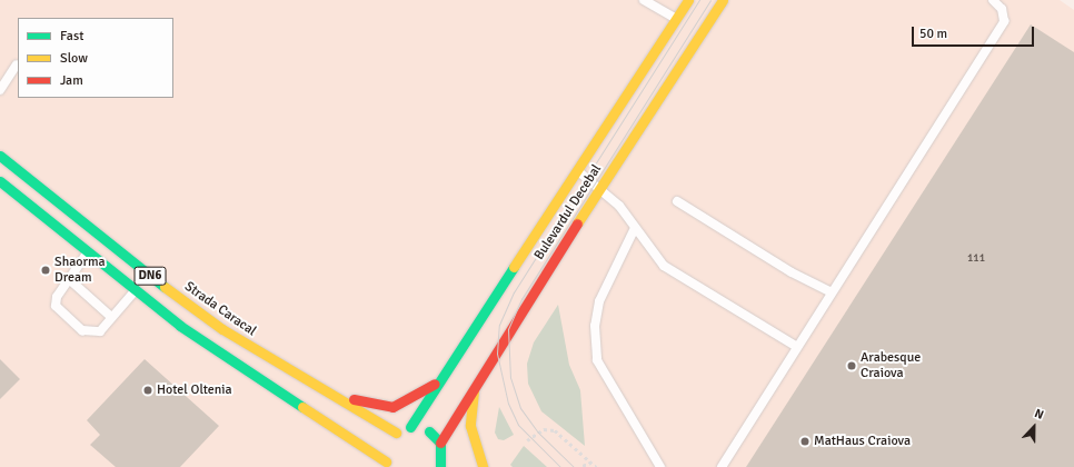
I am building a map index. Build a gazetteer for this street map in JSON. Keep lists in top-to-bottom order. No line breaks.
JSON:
{"streets":{"main road":["Bulevardul Decebal","DN6","Strada Caracal"]},"crossings":[["DN6","Strada Caracal"]],"places":["Shaorma Dream","Arabesque Craiova","Hotel Oltenia","MatHaus Craiova"],"house_numbers":["111"],"legend":["Fast","Slow","Jam"],"scale_bar":"50 m","north":"top"}
